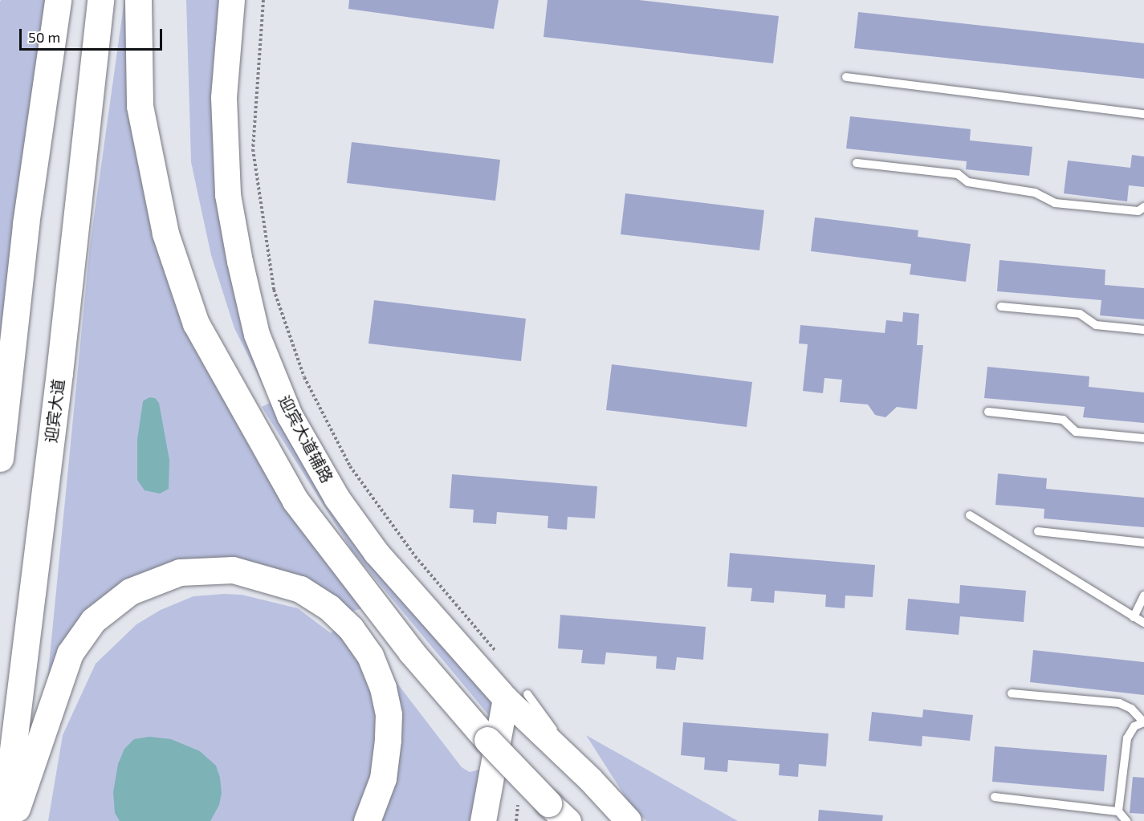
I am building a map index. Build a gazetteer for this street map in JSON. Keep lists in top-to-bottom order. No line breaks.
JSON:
{"streets":{"highway":["迎宾大道"],"main road":["迎宾大道辅路"]},"scale_bar":"50 m"}
